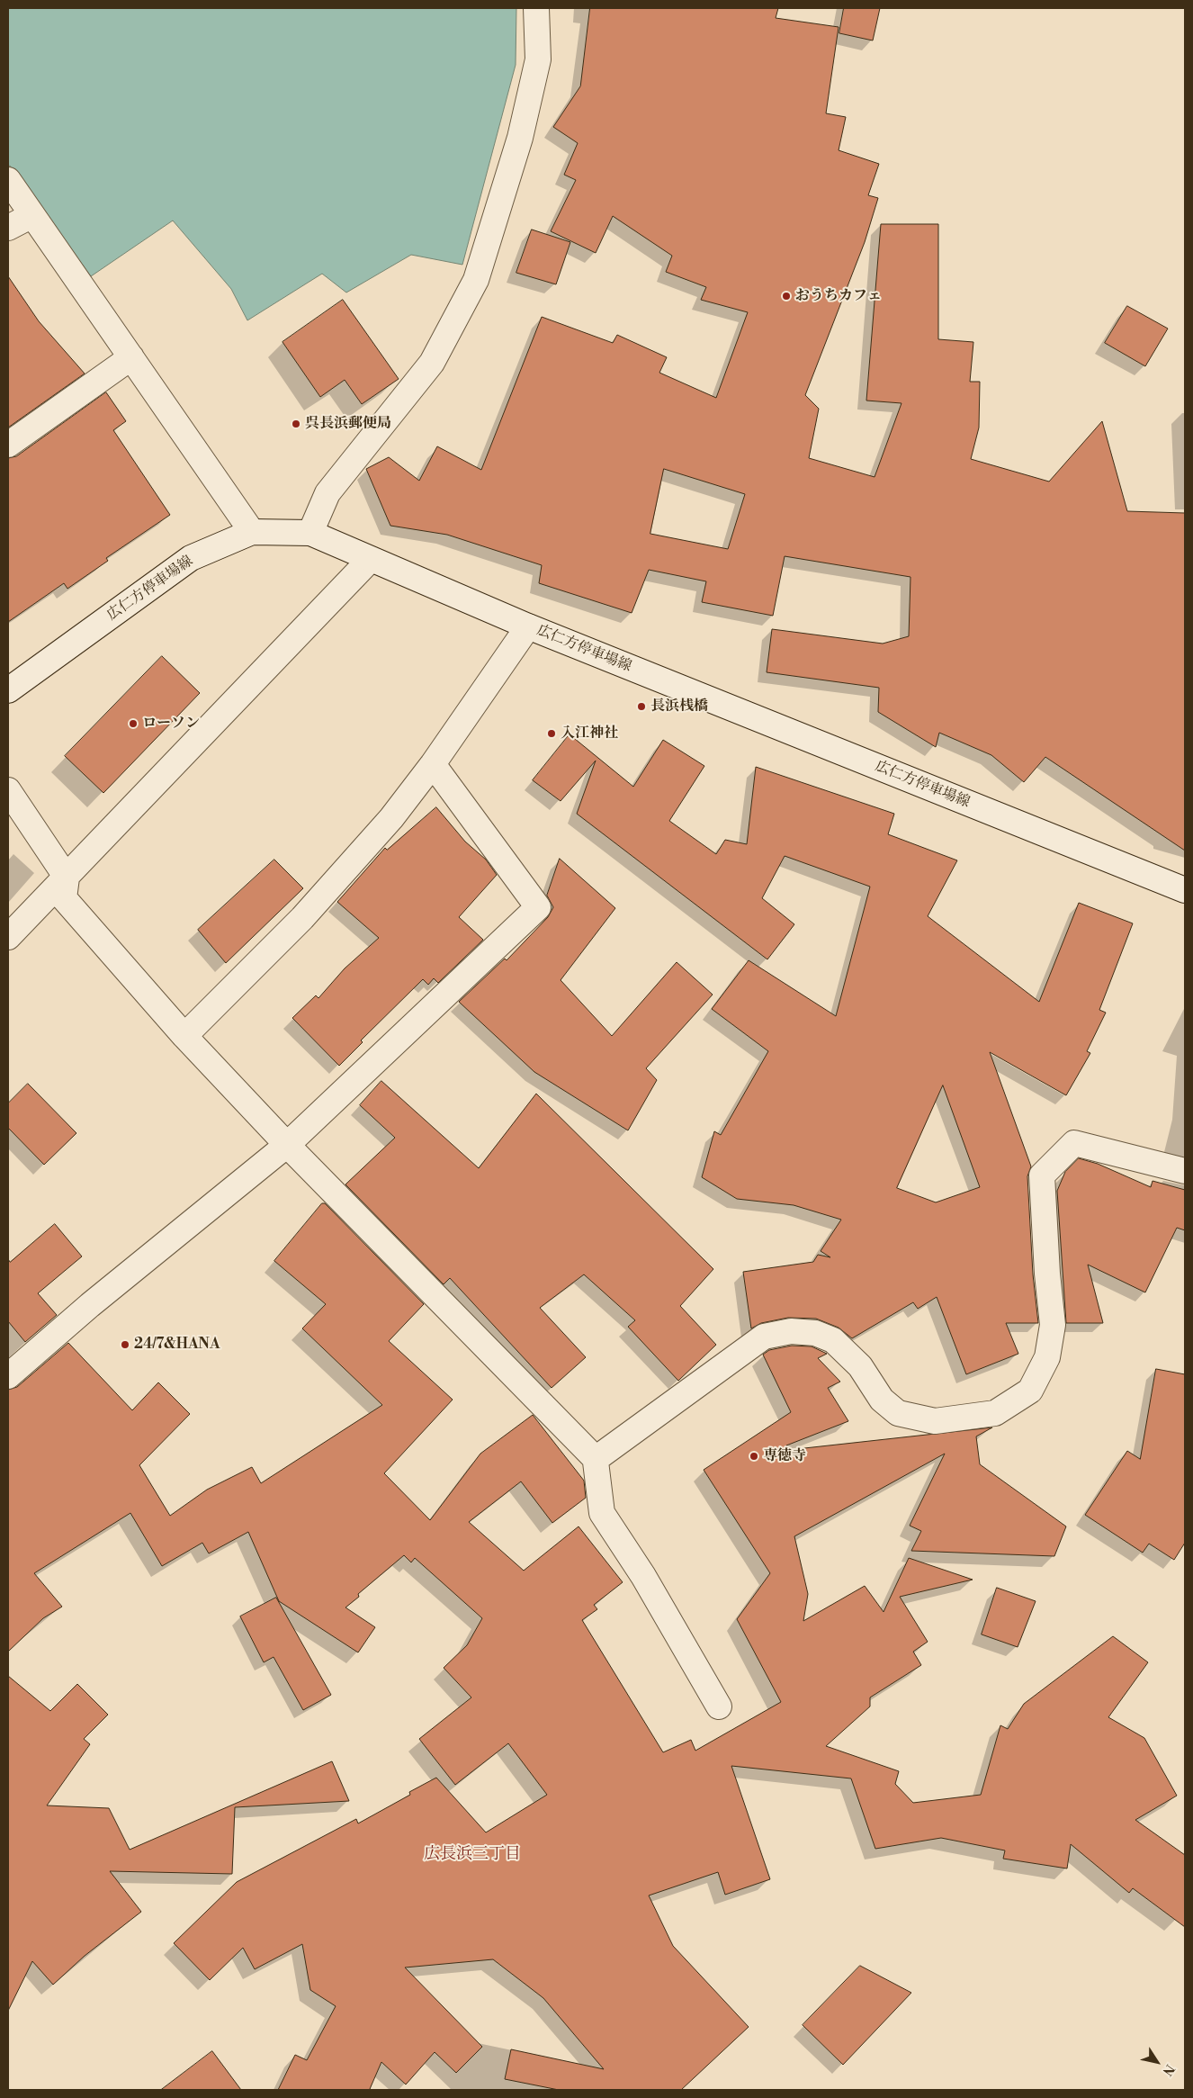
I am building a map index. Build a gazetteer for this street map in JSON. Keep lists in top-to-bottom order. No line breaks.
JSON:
{"streets":{"street":["広仁方停車場線"]},"districts":["広長浜三丁目"],"places":["おうちカフェ","呉長浜郵便局","長浜桟橋","ローソン","入江神社","24/7&HANA","専徳寺"],"north":"bottom right"}
